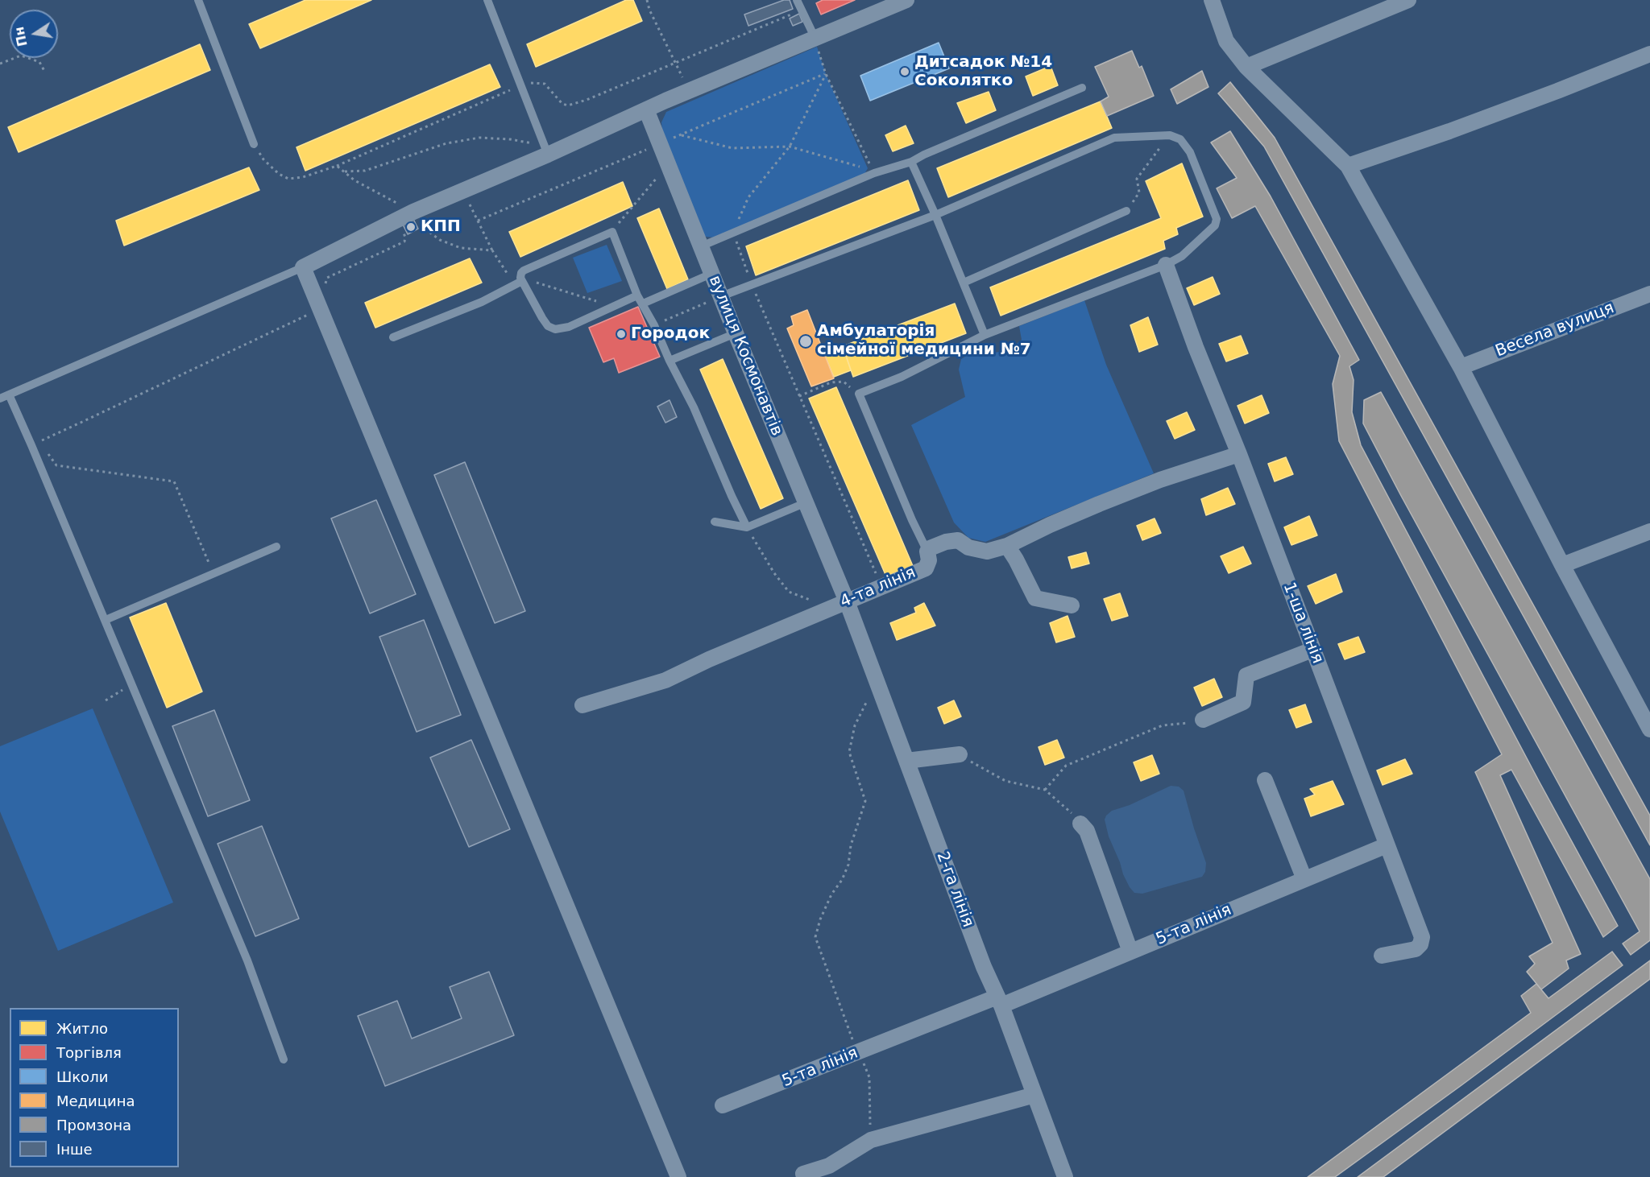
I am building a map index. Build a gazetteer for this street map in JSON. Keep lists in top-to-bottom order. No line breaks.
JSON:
{"streets":{"street":["Весела вулиця","вулиця Космонавтів","4-та лінія","1-ша лінія","2-га лінія","5-та лінія"]},"crossings":[["вулиця Космонавтів","4-та лінія"],["вулиця Космонавтів","2-га лінія"],["4-та лінія","1-ша лінія"],["4-та лінія","2-га лінія"],["1-ша лінія","5-та лінія"],["2-га лінія","5-та лінія"]],"places":["Дитсадок №14 Соколятко","КПП","Городок","Амбулаторія сімейної медицини №7"],"legend":["Житло","Торгівля","Школи","Медицина","Промзона","Інше"],"north":"left"}
